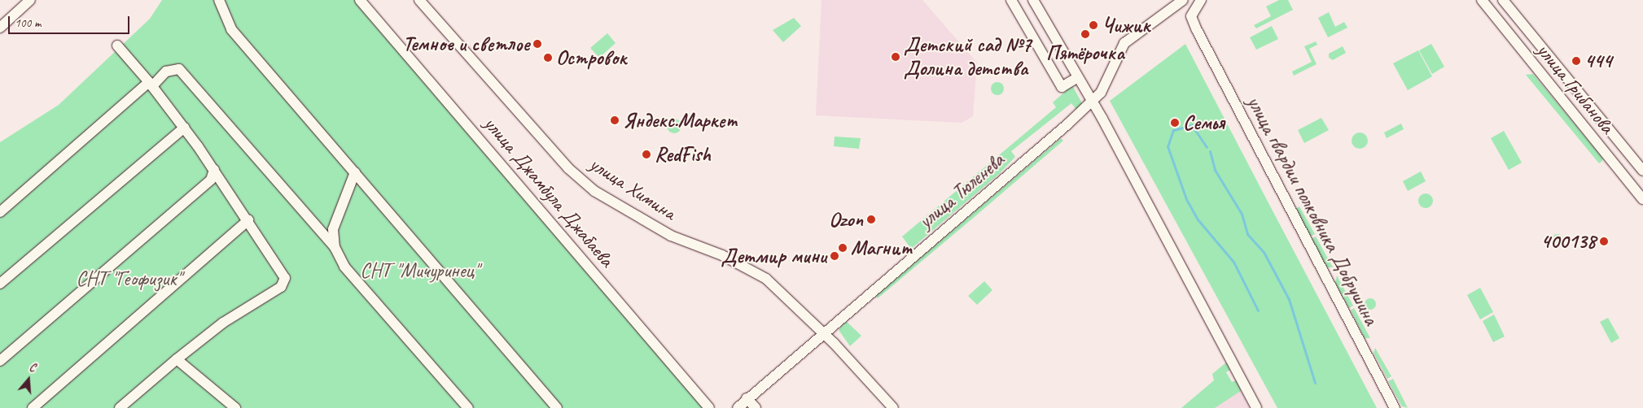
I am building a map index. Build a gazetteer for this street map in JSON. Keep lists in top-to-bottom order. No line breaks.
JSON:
{"streets":{"street":["улица Грибанова","улица Химина","улица Тюленева","улица Джамбула Джабаева","улица гвардии полковника Добрушина"]},"crossings":[["улица Химина","улица Тюленева"]],"parks":["СНТ \"Мичуринец\"","СНТ \"Геофизик\""],"places":["Чижик","Пятёрочка","Темное и светлое","Детский сад №7 Долина детства","Островок","444","Яндекс.Маркет","Семья","RedFish","Ozon","400138","Магнит","Детмир мини"],"scale_bar":"100 m","north":"top"}
